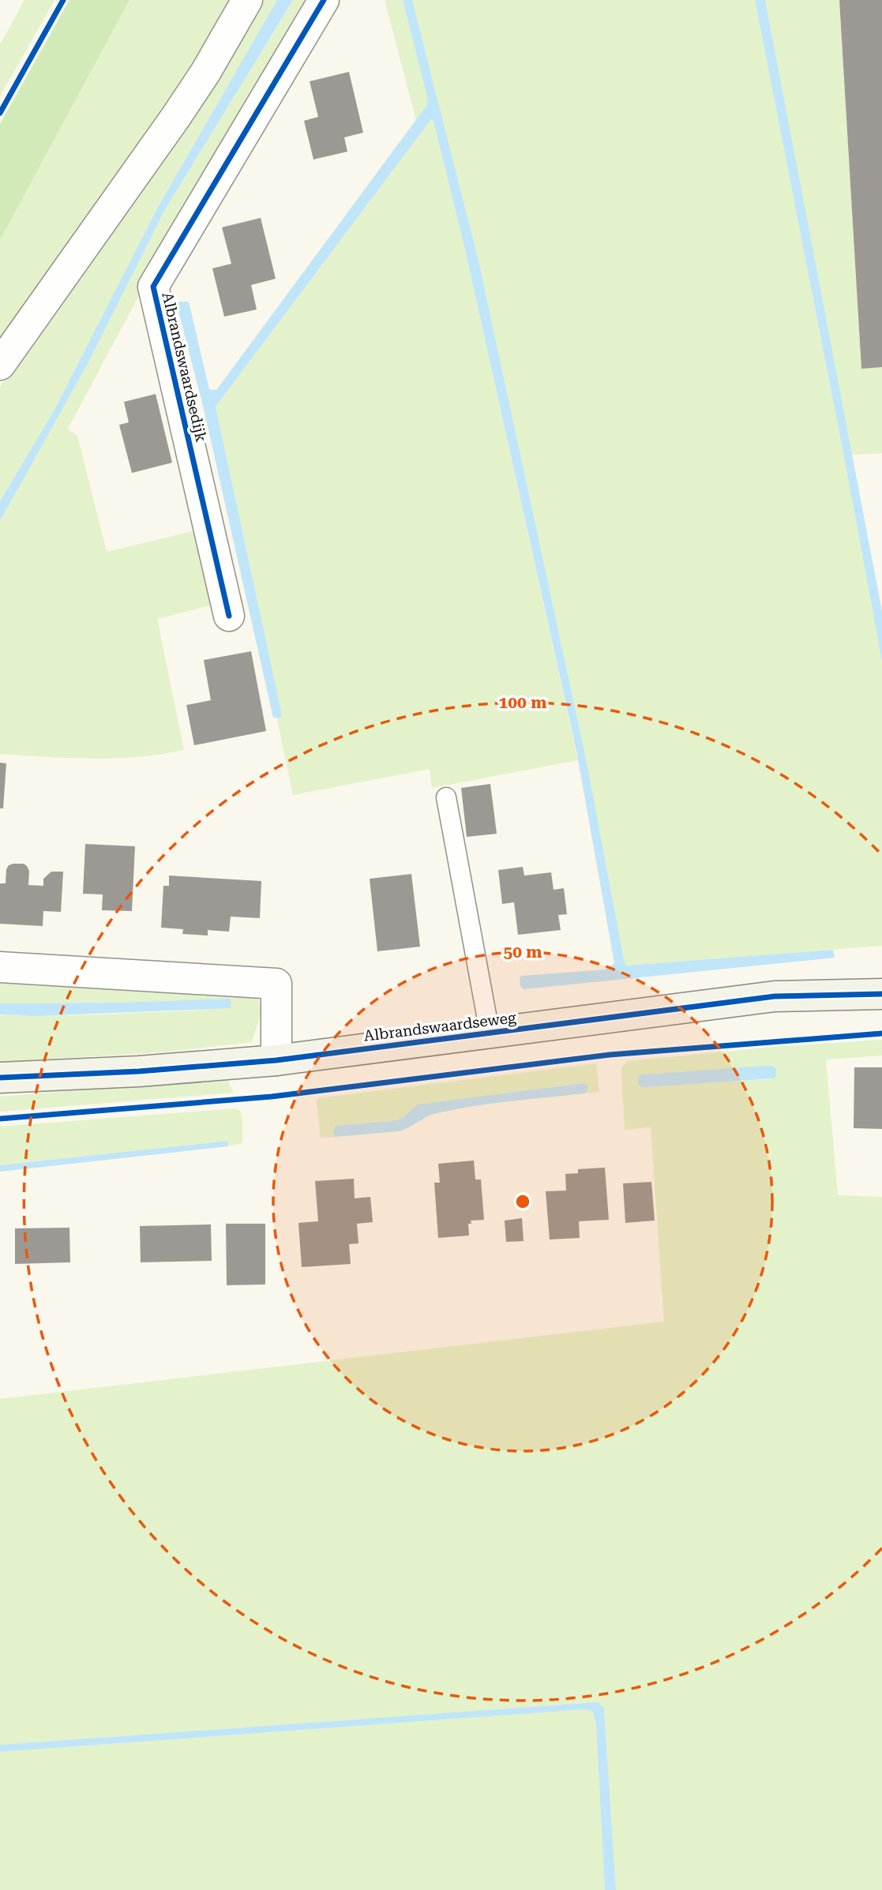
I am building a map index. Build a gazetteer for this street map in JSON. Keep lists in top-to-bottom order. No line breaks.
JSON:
{"streets":{"street":["Albrandswaardsedijk","Albrandswaardseweg"]},"rings":["100 m","50 m"]}
